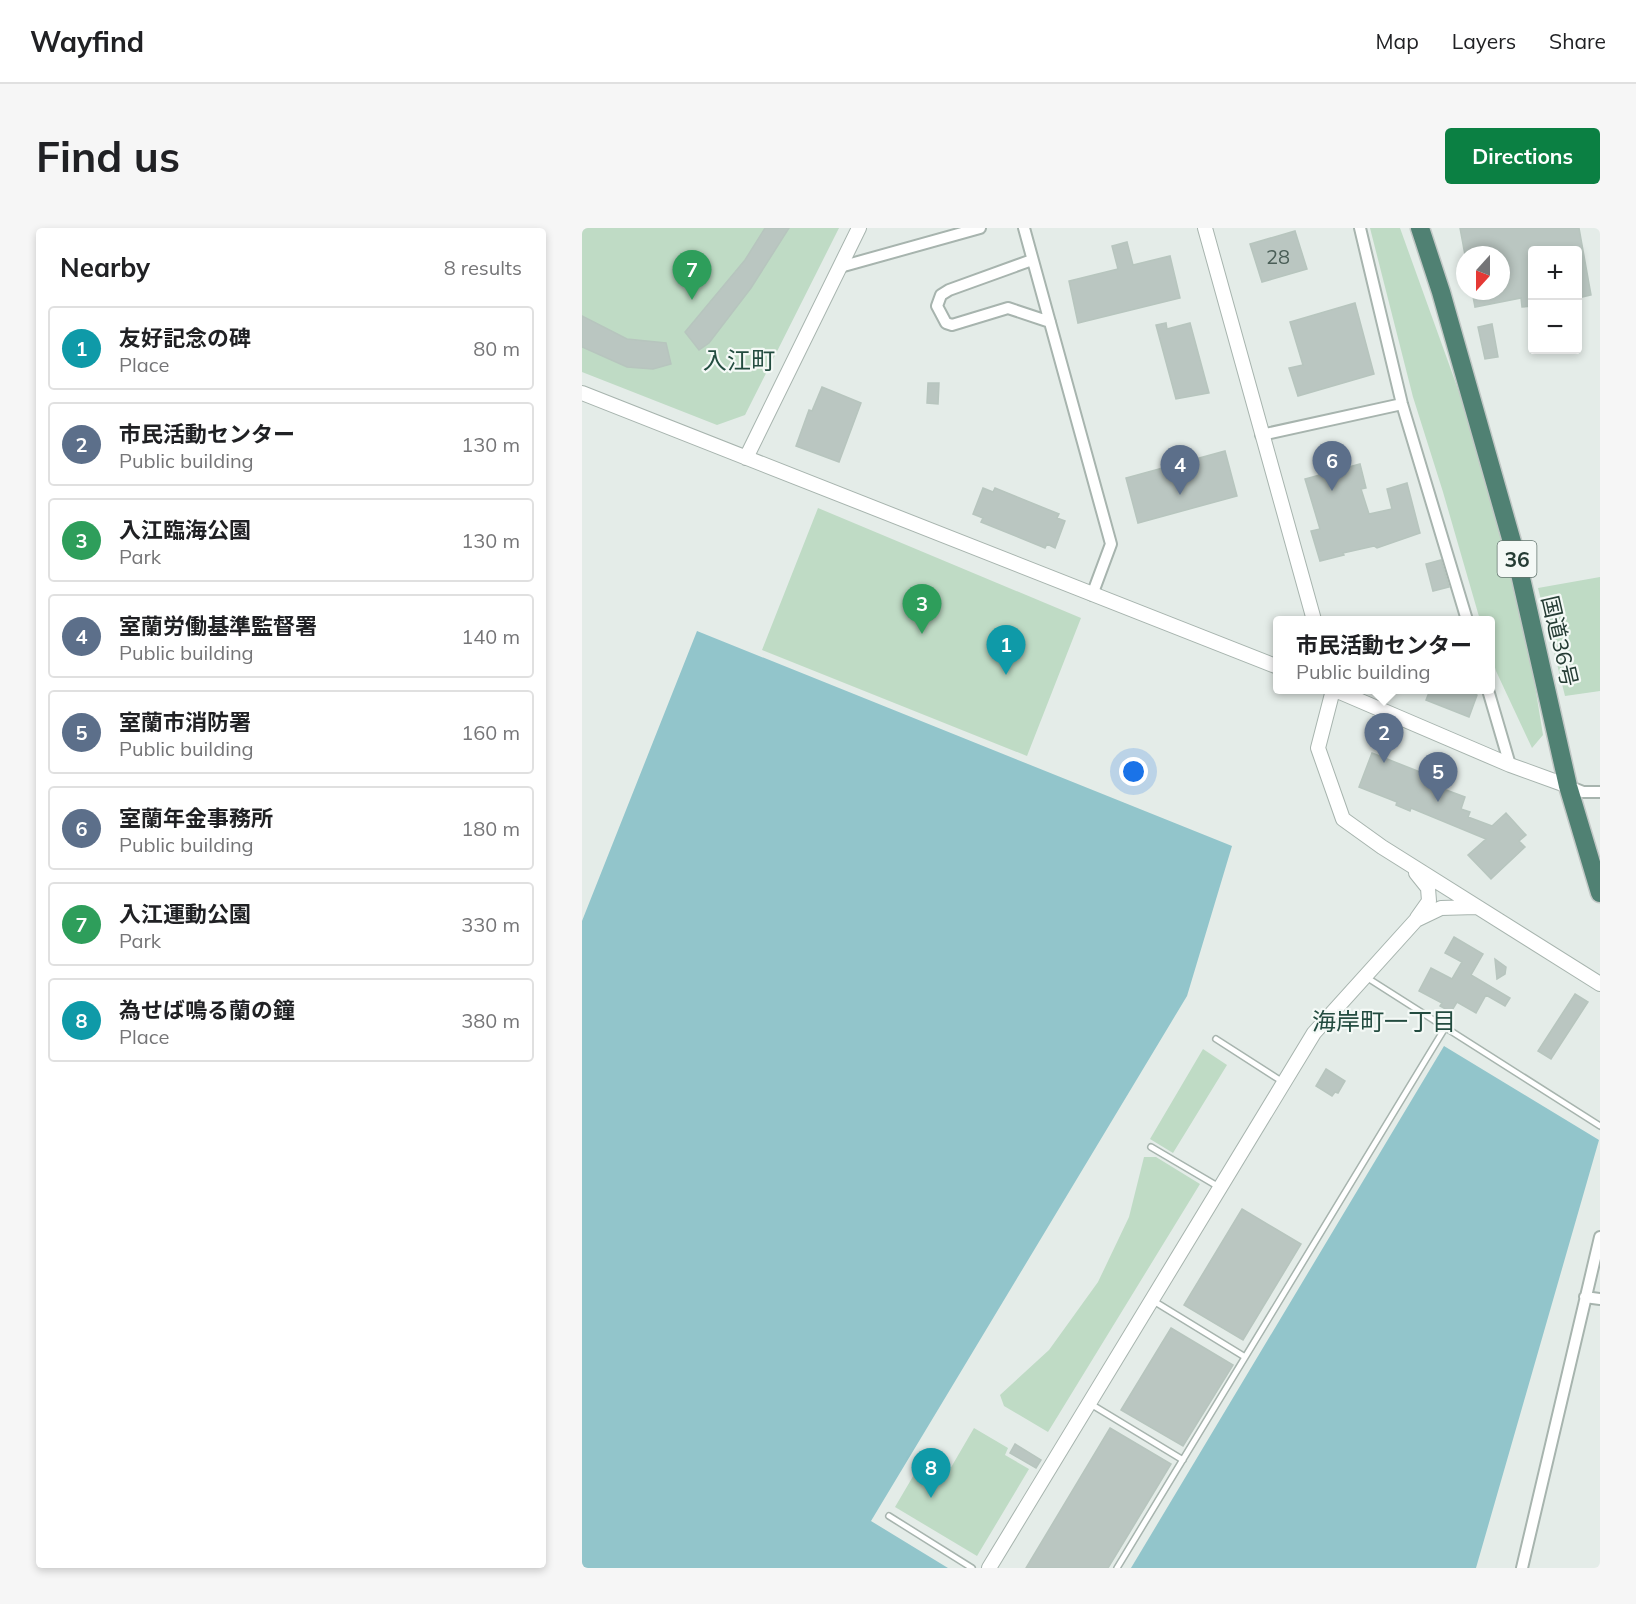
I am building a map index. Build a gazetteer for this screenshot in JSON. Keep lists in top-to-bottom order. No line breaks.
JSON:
{"streets":{"highway":["36","国道36号"]},"districts":["入江町","海岸町一丁目"],"house_numbers":["28"],"north":"bottom","page":{"header":"Wayfind","nav":["Map","Layers","Share"],"buttons":"Directions","title":"Find us","heading":["Nearby","8 results"],"map_buttons":["+","−"],"pins":["7","6","4","3","1","2","5","8"],"list":[{"mark":"1","name":"友好記念の碑","note":"Place","value":"80 m"},{"mark":"2","name":"市民活動センター","note":"Public building","value":"130 m"},{"mark":"3","name":"入江臨海公園","note":"Park","value":"130 m"},{"mark":"4","name":"室蘭労働基準監督署","note":"Public building","value":"140 m"},{"mark":"5","name":"室蘭市消防署","note":"Public building","value":"160 m"},{"mark":"6","name":"室蘭年金事務所","note":"Public building","value":"180 m"},{"mark":"7","name":"入江運動公園","note":"Park","value":"330 m"},{"mark":"8","name":"為せば鳴る蘭の鐘","note":"Place","value":"380 m"}],"popup":["市民活動センター","Public building"]}}
